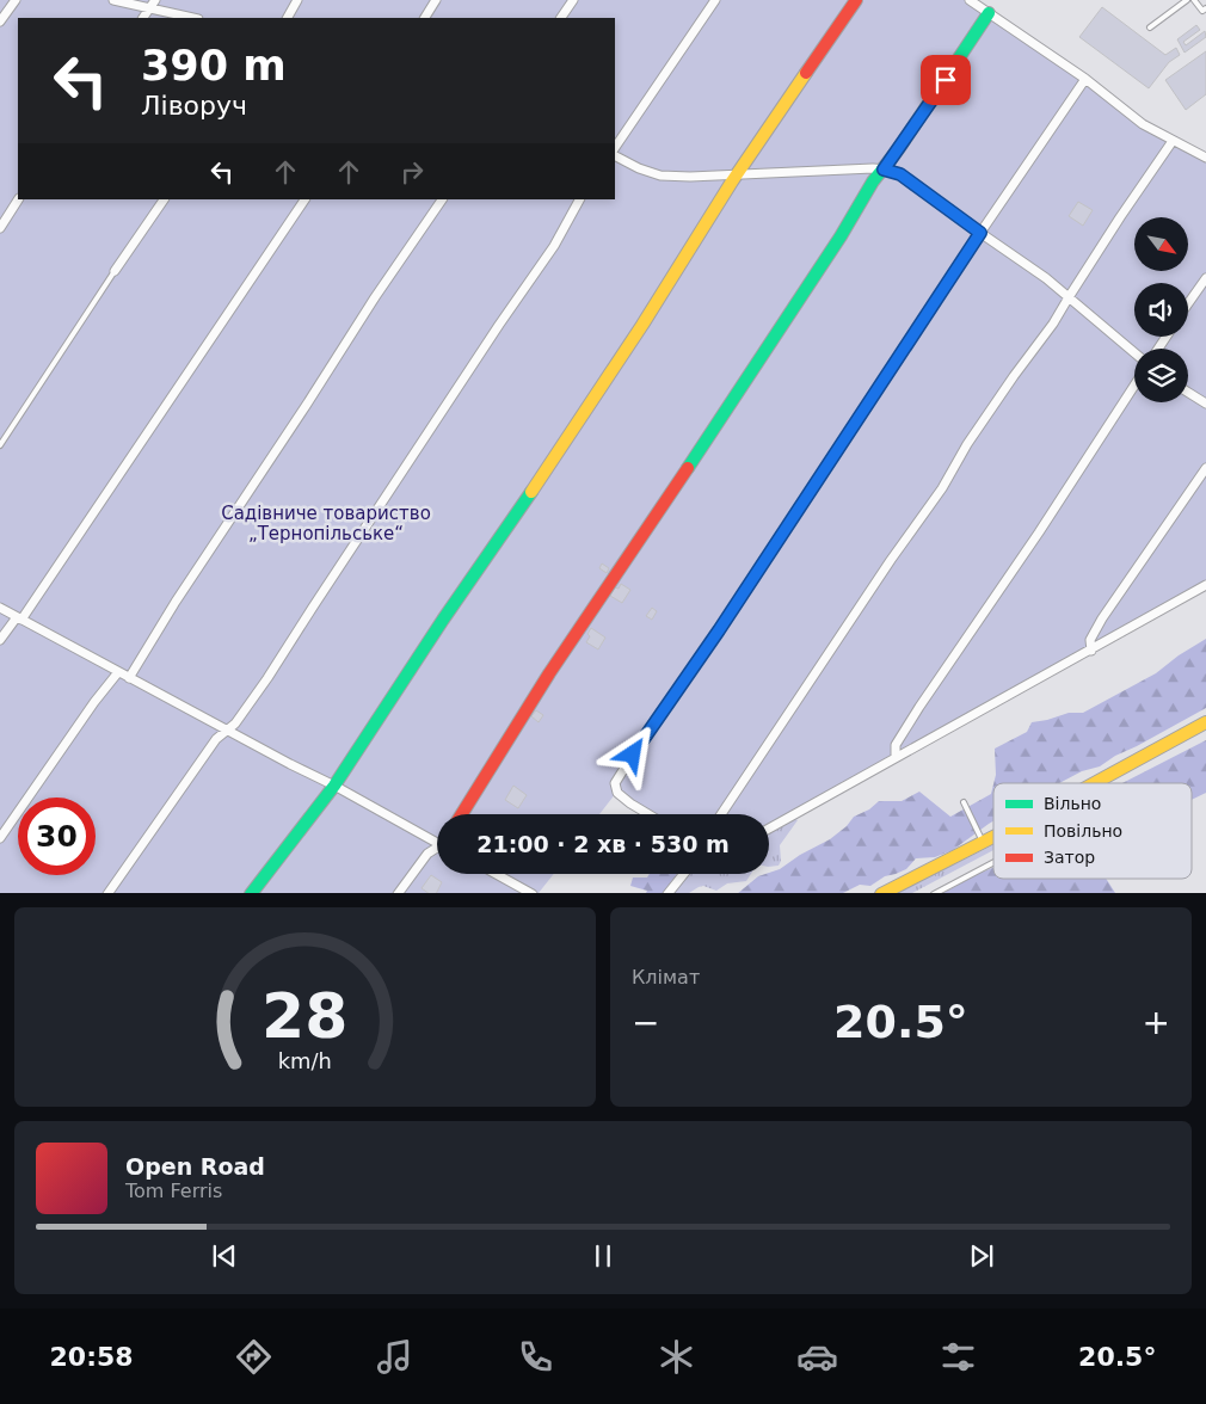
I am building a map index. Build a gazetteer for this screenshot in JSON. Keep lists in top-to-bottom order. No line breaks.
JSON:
{"parks":["Садівниче товариство „Тернопільське“"],"legend":["Вільно","Повільно","Затор"],"north":"bottom right","page":{"turn":["390 m","Ліворуч"],"limit":"30","trip":"21:00 · 2 хв · 530 m","tile":"Клімат","heat":["−","20.5°","+"],"song":["Open Road","Tom Ferris"],"tabs":["20:58","20.5°"],"gauge":["28","km/h"]}}
